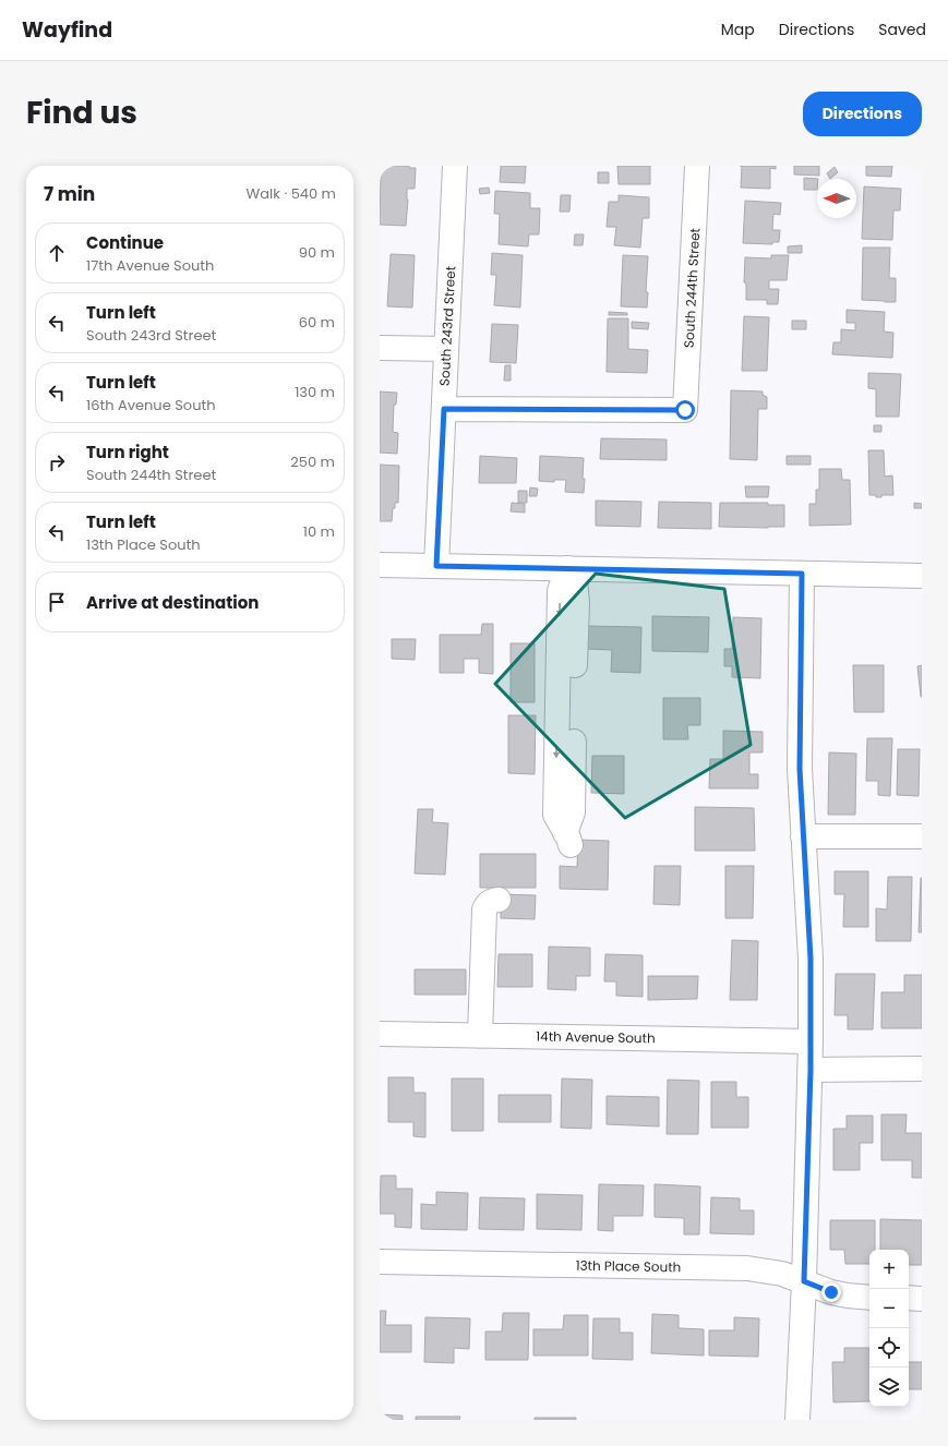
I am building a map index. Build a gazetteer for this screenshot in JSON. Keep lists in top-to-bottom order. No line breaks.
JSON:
{"streets":{"street":["South 244th Street","South 243rd Street","14th Avenue South","13th Place South"]},"crossings":[["South 244th Street","South 243rd Street"]],"north":"left","page":{"header":"Wayfind","nav":["Map","Directions","Saved"],"title":"Find us","buttons":"Directions","heading":["7 min","Walk · 540 m"],"list":[["Continue","17th Avenue South","90 m"],["Turn left","South 243rd Street","60 m"],["Turn left","16th Avenue South","130 m"],["Turn right","South 244th Street","250 m"],["Turn left","13th Place South","10 m"],"Arrive at destination"],"map_buttons":["+","−"]}}
